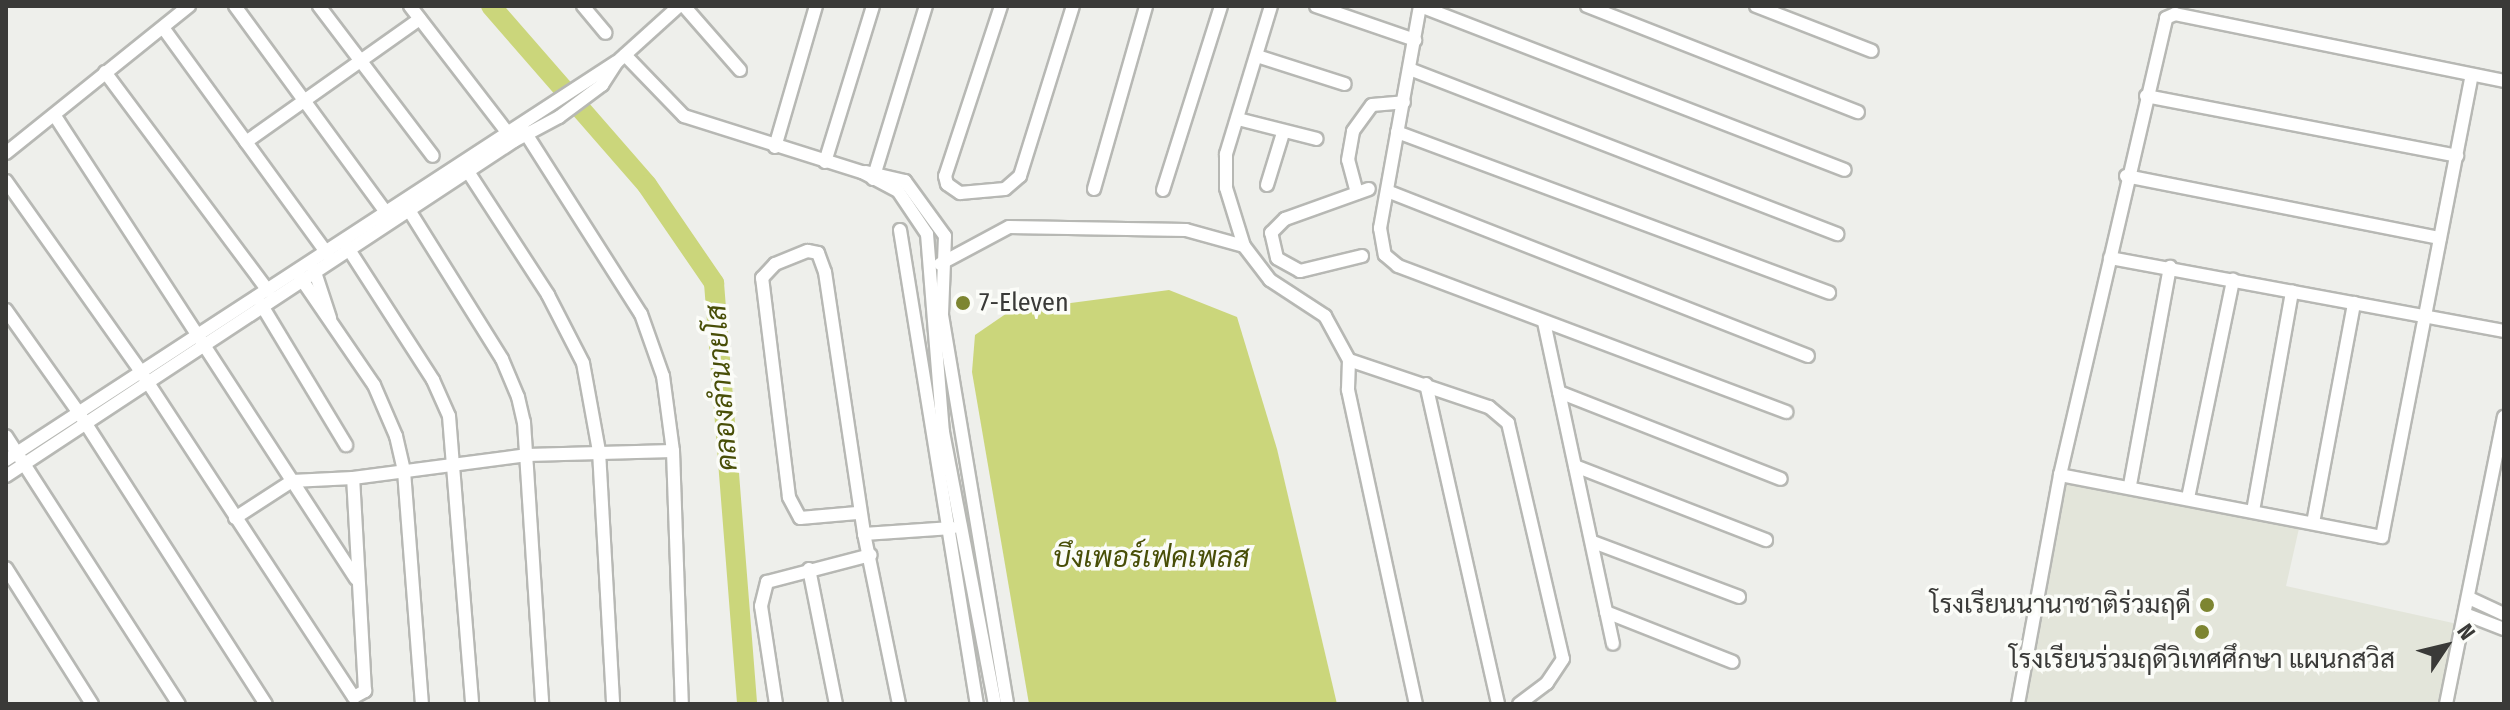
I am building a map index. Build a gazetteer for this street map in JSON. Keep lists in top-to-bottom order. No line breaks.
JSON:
{"water":["คลองลำนายโส","บึงเพอร์เฟคเพลส"],"places":["7-Eleven","โรงเรียนนานาชาติร่วมฤดี","โรงเรียนร่วมฤดีวิเทศศึกษา แผนกสวิส"],"north":"top right"}
